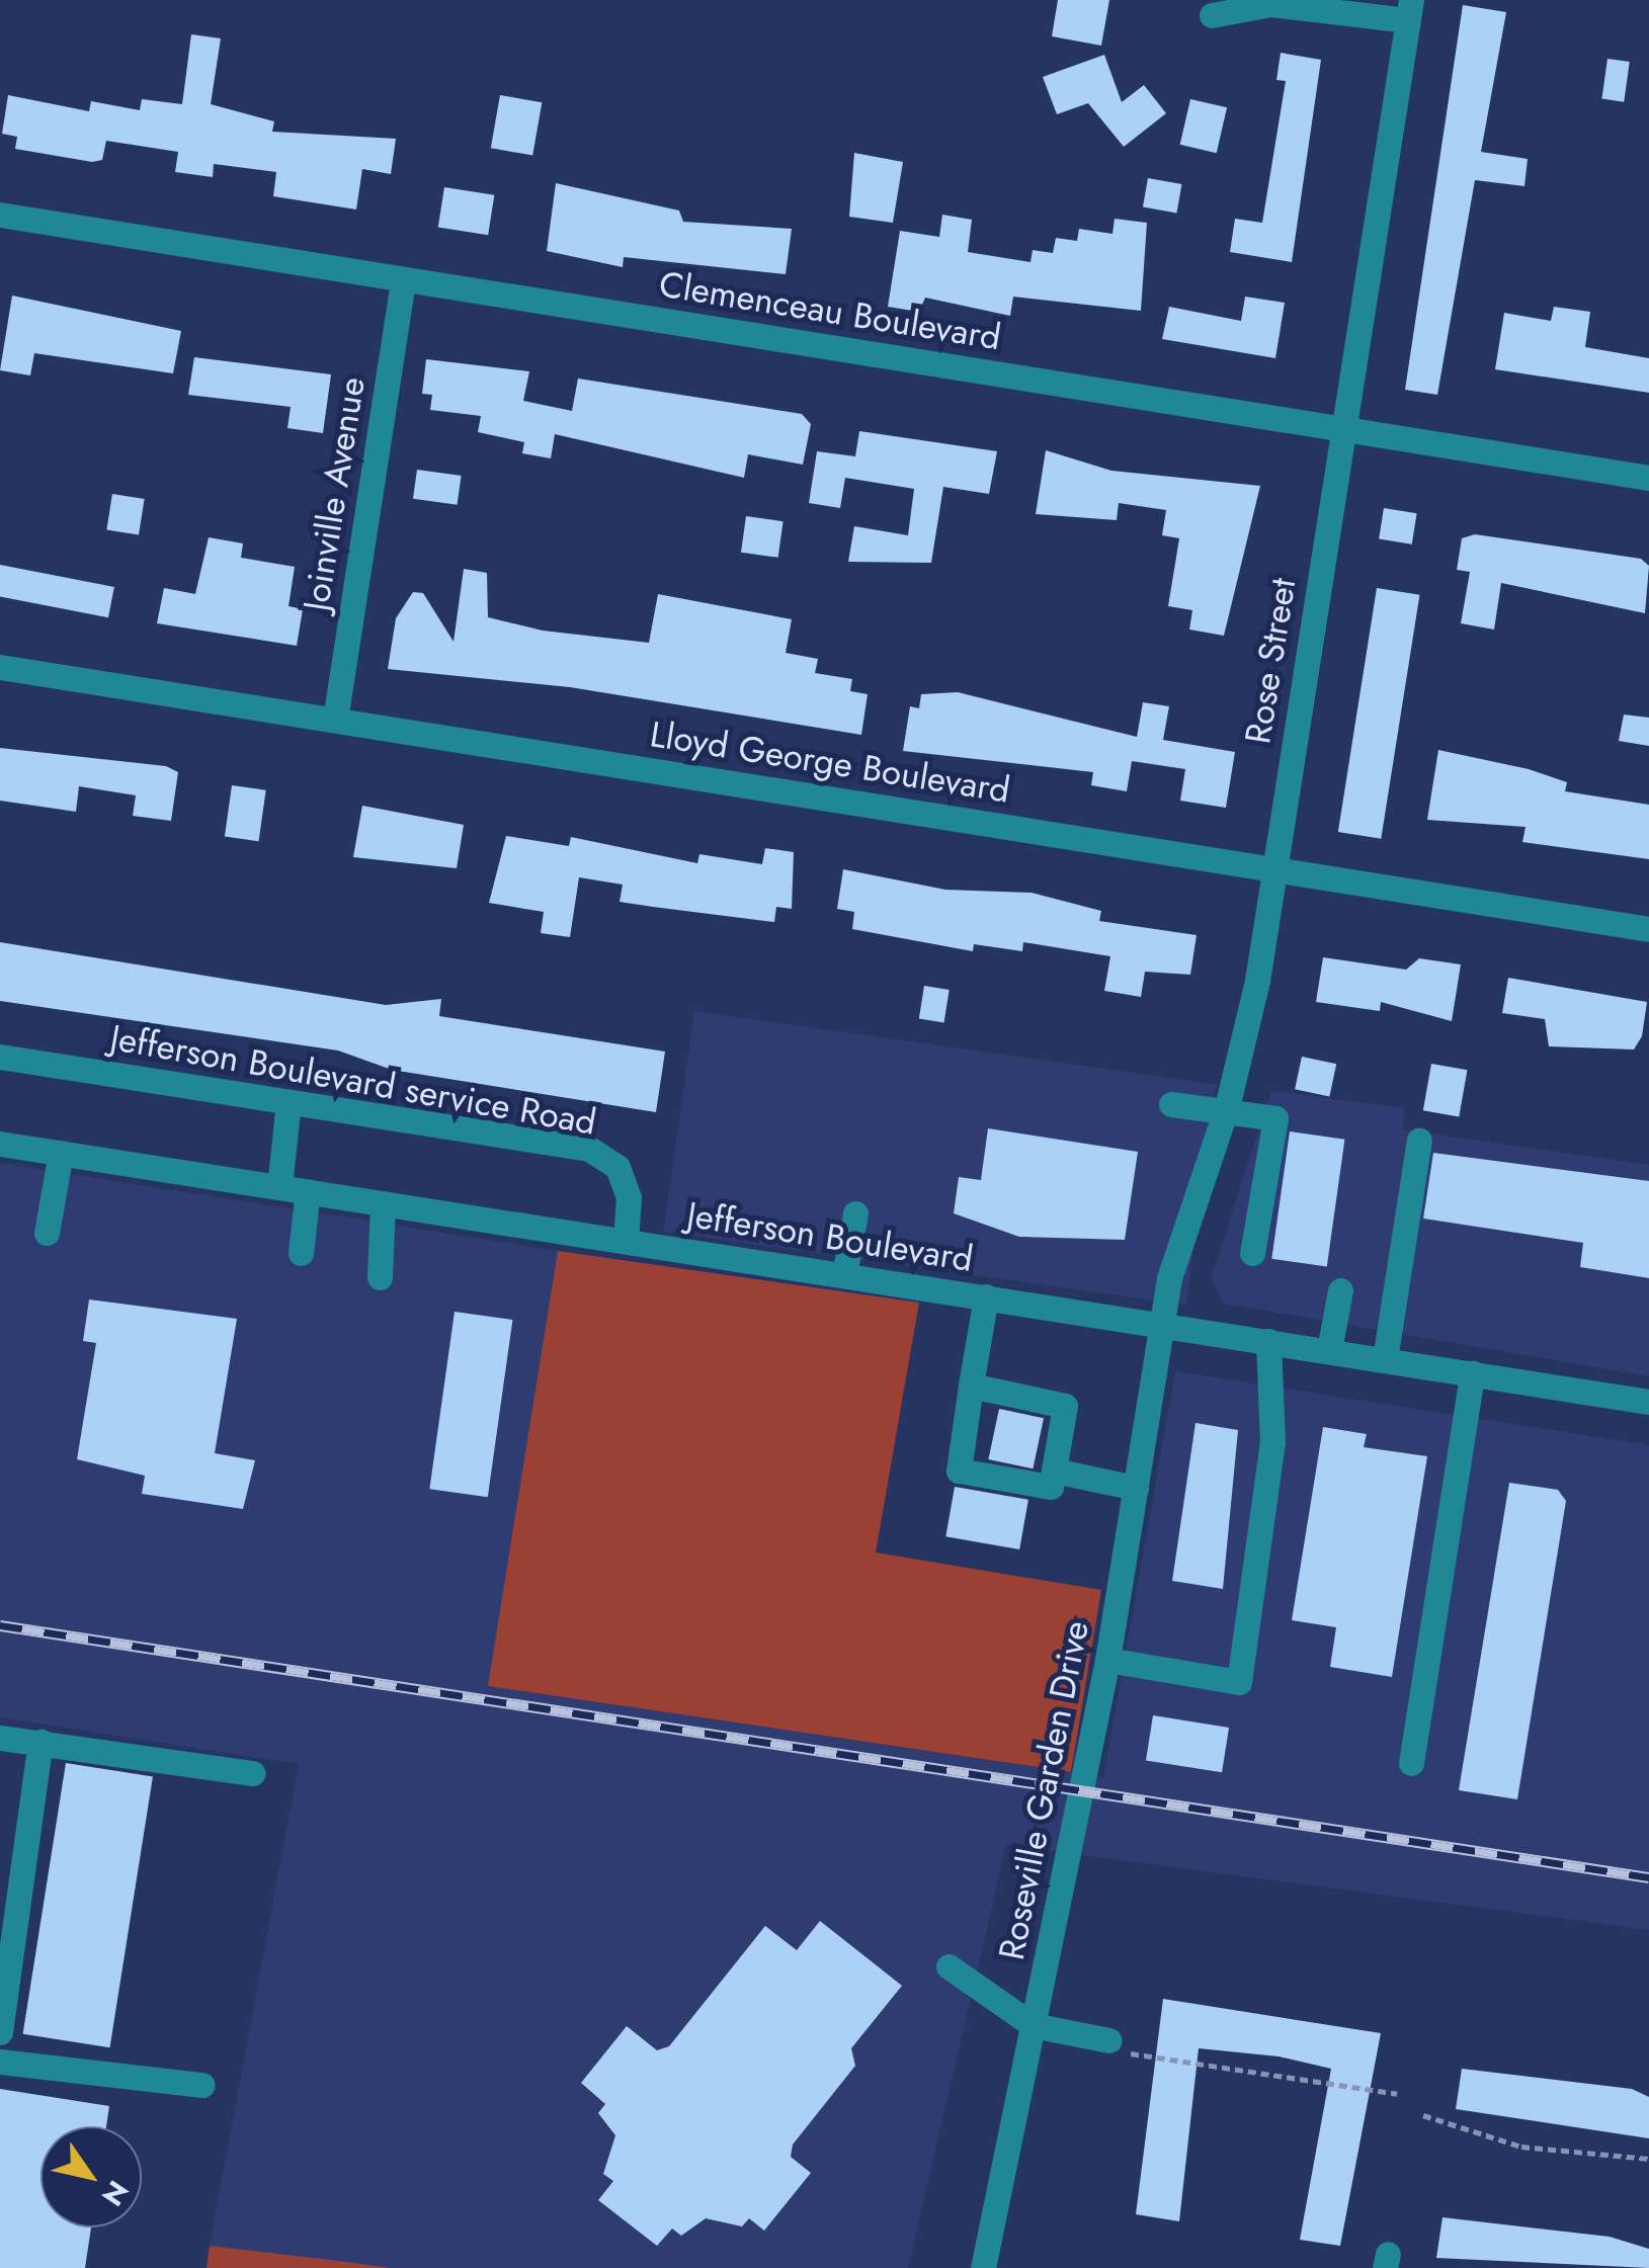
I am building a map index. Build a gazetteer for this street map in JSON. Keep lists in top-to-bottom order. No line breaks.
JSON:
{"streets":{"street":["Clemenceau Boulevard","Joinville Avenue","Rose Street","Lloyd George Boulevard","Jefferson Boulevard service Road","Jefferson Boulevard","Roseville Garden Drive"]},"crossings":[["Clemenceau Boulevard","Joinville Avenue"],["Clemenceau Boulevard","Rose Street"],["Joinville Avenue","Lloyd George Boulevard"],["Rose Street","Lloyd George Boulevard"],["Rose Street","Jefferson Boulevard"],["Rose Street","Roseville Garden Drive"],["Jefferson Boulevard service Road","Jefferson Boulevard"],["Jefferson Boulevard","Roseville Garden Drive"]],"north":"bottom right"}
